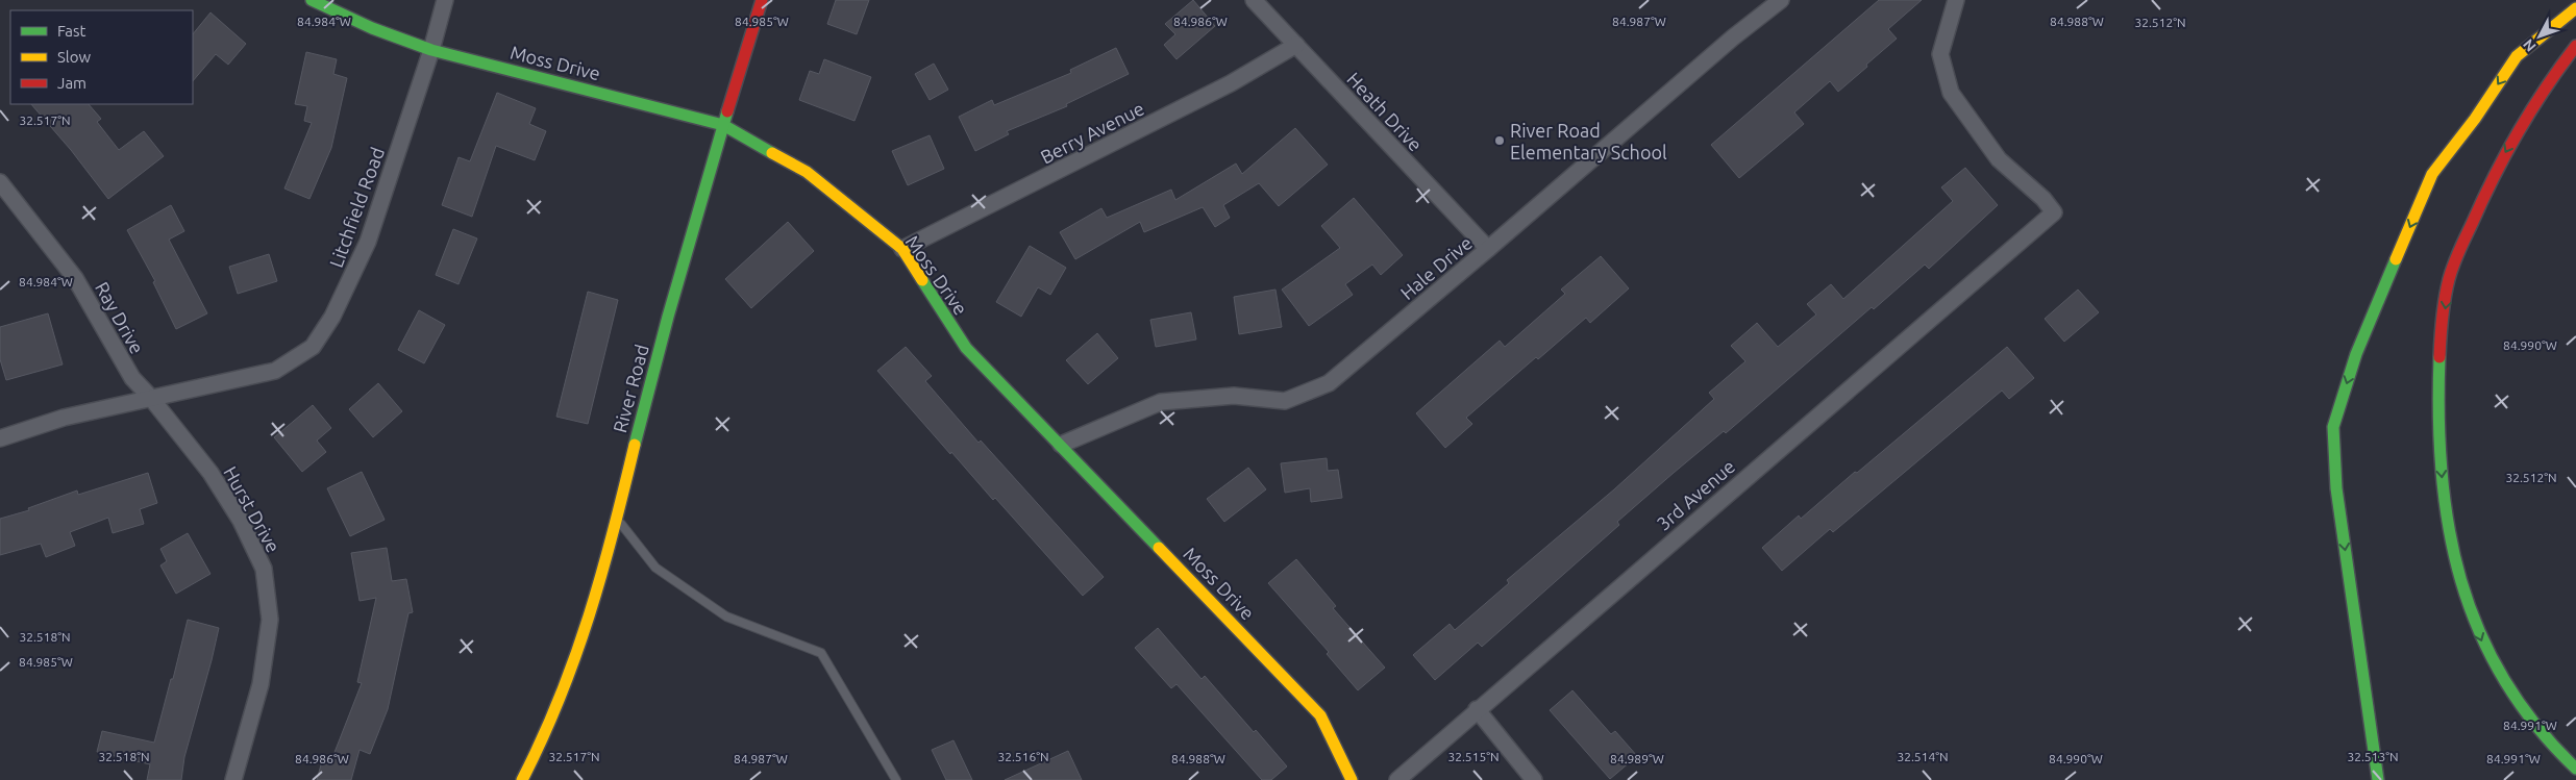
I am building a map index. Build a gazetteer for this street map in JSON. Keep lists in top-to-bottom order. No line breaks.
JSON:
{"streets":{"main road":["Moss Drive","River Road"],"street":["Heath Drive","Berry Avenue","Litchfield Road","Hale Drive","Ray Drive","3rd Avenue","Hurst Drive"]},"crossings":[["Moss Drive","Berry Avenue"],["Moss Drive","Litchfield Road"],["Moss Drive","Hale Drive"],["Moss Drive","River Road"],["Heath Drive","Berry Avenue"],["Heath Drive","Hale Drive"],["Litchfield Road","Ray Drive"],["Litchfield Road","Hurst Drive"],["Ray Drive","Hurst Drive"]],"places":["River Road Elementary School"],"legend":["Fast","Slow","Jam"],"north":"bottom left","coordinates":["84.984°W","84.985°W","84.986°W","84.987°W","84.988°W","32.512°N","32.517°N","84.990°W","32.518°N","84.991°W","32.516°N","32.515°N","32.514°N","32.513°N","84.989°W"]}
